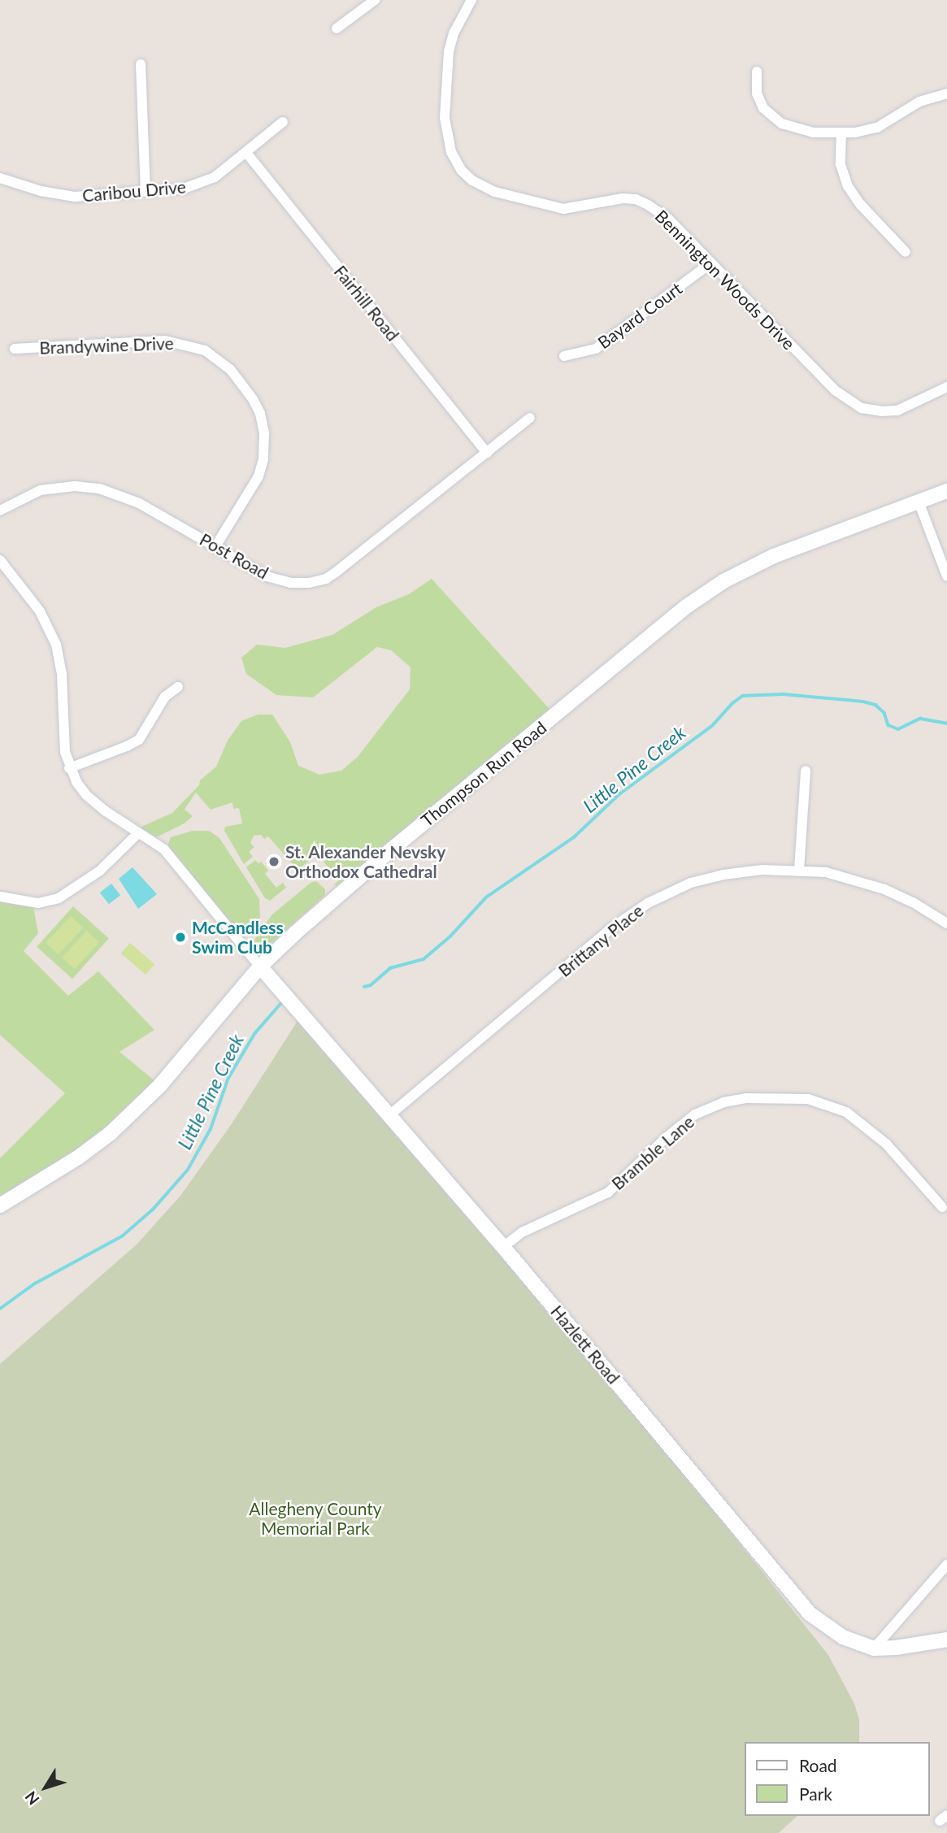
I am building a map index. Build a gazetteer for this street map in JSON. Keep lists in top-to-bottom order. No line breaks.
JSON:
{"streets":{"street":["Caribou Drive","Bennington Woods Drive","Fairhill Road","Bayard Court","Brandywine Drive","Post Road","Thompson Run Road","Brittany Place","Bramble Lane","Hazlett Road"]},"crossings":[["Caribou Drive","Fairhill Road"],["Bennington Woods Drive","Bayard Court"],["Fairhill Road","Post Road"],["Brandywine Drive","Post Road"],["Thompson Run Road","Hazlett Road"],["Brittany Place","Hazlett Road"],["Bramble Lane","Hazlett Road"]],"water":["Little Pine Creek"],"parks":["Allegheny County Memorial Park"],"places":["St. Alexander Nevsky Orthodox Cathedral","McCandless Swim Club"],"legend":["Road","Park"],"north":"bottom left"}
